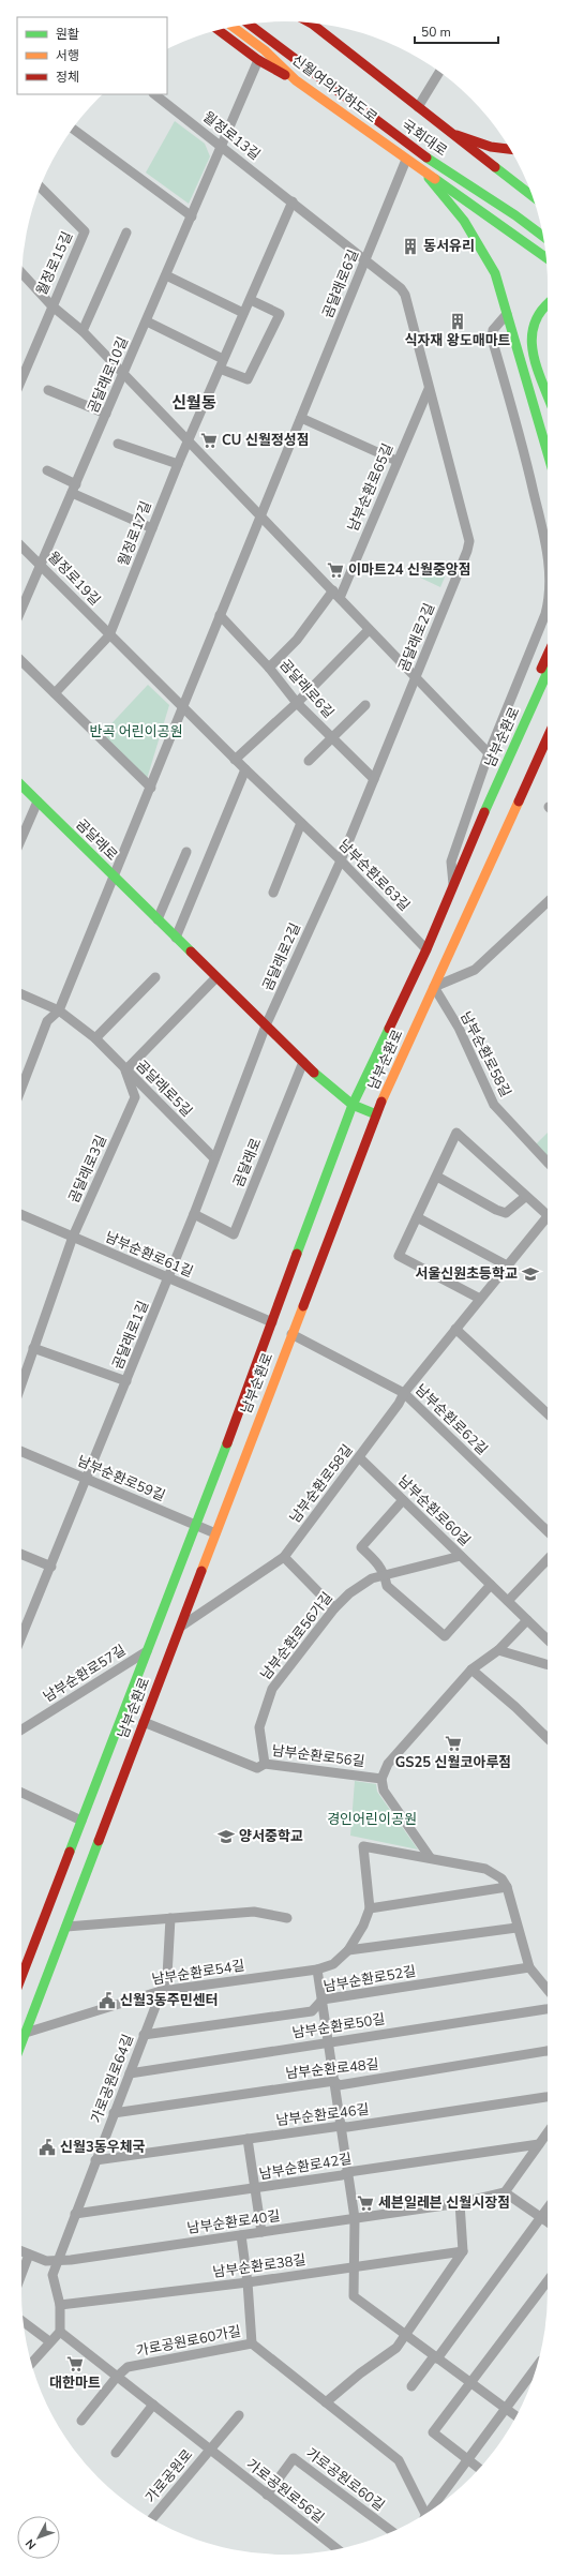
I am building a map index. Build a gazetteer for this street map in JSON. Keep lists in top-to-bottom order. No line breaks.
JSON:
{"streets":{"main road":["신월여의지하도로","국회대로","남부순환로","곰달래로"],"street":["월정로13길","월정로15길","곰달래로6길","곰달래로10길","남부순환로65길","월정로17길","월정로19길","곰달래로2길","남부순환로63길","남부순환로58길","곰달래로5길","곰달래로3길","남부순환로61길","곰달래로1길","남부순환로62길","남부순환로59길","남부순환로60길","남부순환로56가길","남부순환로57길","남부순환로56길","남부순환로54길","남부순환로52길","남부순환로50길","남부순환로48길","가로공원로64길","남부순환로46길","남부순환로42길","남부순환로40길","남부순환로38길","가로공원로60가길","가로공원로","가로공원로60길","가로공원로56길"]},"crossings":[["신월여의지하도로","곰달래로6길"],["월정로13길","곰달래로6길"],["월정로13길","곰달래로10길"],["월정로13길","곰달래로2길"],["곰달래로6길","남부순환로65길"],["곰달래로6길","월정로19길"],["곰달래로6길","곰달래로2길"],["곰달래로6길","곰달래로"],["곰달래로6길","남부순환로63길"],["곰달래로10길","월정로19길"],["남부순환로65길","곰달래로2길"],["월정로17길","월정로19길"],["월정로19길","남부순환로63길"],["곰달래로2길","곰달래로"],["곰달래로2길","남부순환로63길"],["곰달래로2길","곰달래로1길"],["남부순환로","곰달래로"],["남부순환로","남부순환로63길"],["남부순환로","남부순환로58길"],["남부순환로","남부순환로61길"],["남부순환로","남부순환로62길"],["남부순환로","남부순환로59길"],["남부순환로","남부순환로57길"],["남부순환로","남부순환로56길"],["남부순환로","남부순환로54길"],["곰달래로","곰달래로1길"],["남부순환로58길","남부순환로62길"],["남부순환로58길","남부순환로60길"],["곰달래로5길","곰달래로3길"],["곰달래로5길","곰달래로1길"],["곰달래로3길","남부순환로61길"],["남부순환로61길","곰달래로1길"],["곰달래로1길","남부순환로59길"],["남부순환로60길","남부순환로56가길"],["남부순환로56가길","남부순환로56길"],["남부순환로56길","남부순환로54길"],["남부순환로54길","가로공원로64길"],["남부순환로52길","가로공원로64길"],["남부순환로50길","가로공원로64길"],["남부순환로48길","가로공원로64길"],["가로공원로64길","남부순환로46길"],["가로공원로64길","남부순환로42길"],["가로공원로64길","남부순환로40길"],["가로공원로64길","남부순환로38길"],["가로공원로64길","가로공원로56길"],["가로공원로60가길","가로공원로56길"],["가로공원로","가로공원로56길"],["가로공원로60길","가로공원로56길"]],"districts":["신월동"],"parks":["반곡 어린이공원","경인어린이공원"],"places":{"building":["동서유리","식자재 왕도매마트"],"supermarket":["CU 신월정성점","이마트24 신월중앙점","GS25 신월코아루점","세븐일레븐 신월시장점","대한마트"],"school or university":["서울신원초등학교","양서중학교"],"public building":["신월3동주민센터","신월3동우체국"]},"legend":["원활","서행","정체"],"scale_bar":"50 m","north":"bottom left"}
